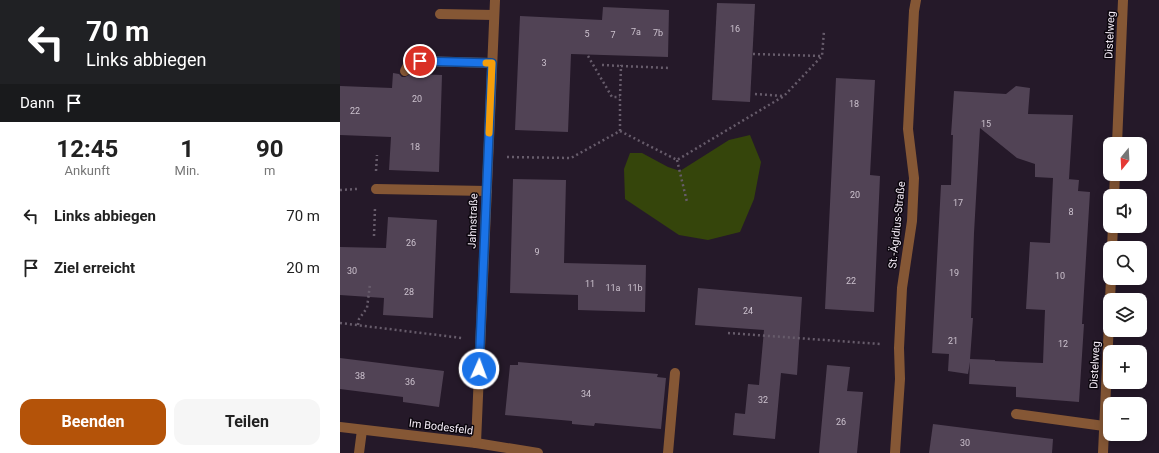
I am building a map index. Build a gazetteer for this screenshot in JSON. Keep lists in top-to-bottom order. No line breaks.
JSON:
{"streets":{"street":["Distelweg","Jahnstraße","St.-Ägidius-Straße","Im Bodesfeld"]},"crossings":[["Jahnstraße","Im Bodesfeld"]],"house_numbers":["16","7a","7b","5","7","3","20","18","22","15","18","20","17","8","26","9","30","19","10","22","11","11a","11b","28","24","21","12","38","36","34","32","26","30"],"north":"bottom","page":{"turn":["70 m","Links abbiegen"],"then":"Dann","eta":["12:45","Ankunft","1","Min.","90","m"],"map_buttons":["+","−"],"list":[{"name":"Links abbiegen","value":"70 m"},{"name":"Ziel erreicht","value":"20 m"}],"buttons":["Beenden","Teilen"]}}
